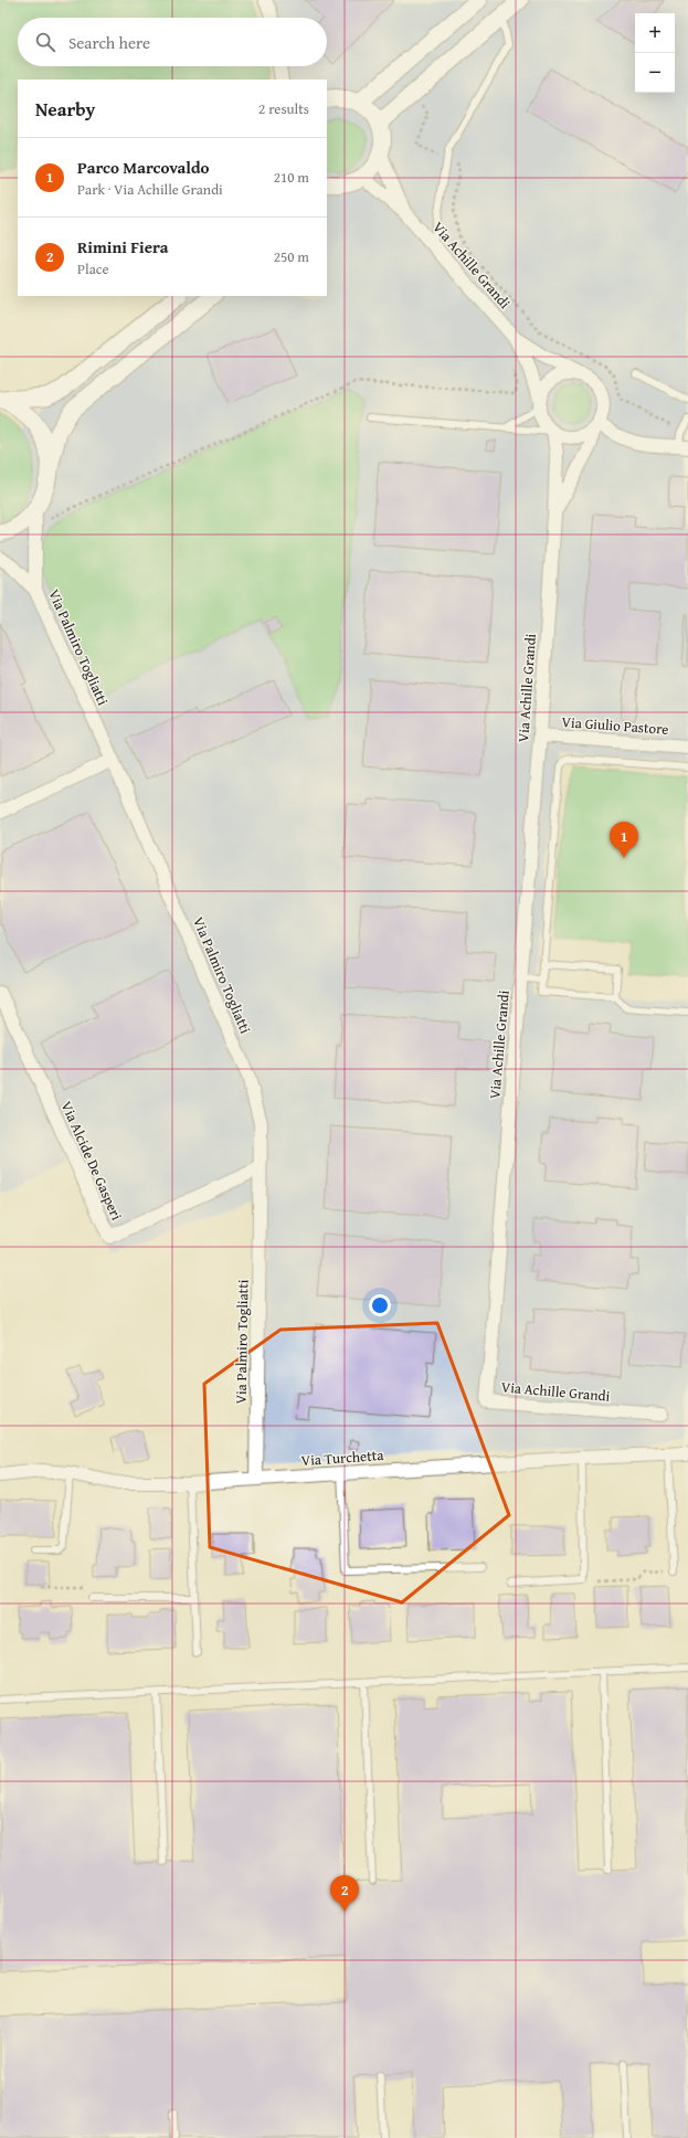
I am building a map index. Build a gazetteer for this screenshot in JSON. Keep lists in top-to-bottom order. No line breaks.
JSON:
{"streets":{"street":["Via Achille Grandi","Via Palmiro Togliatti","Via Giulio Pastore","Via Alcide De Gasperi","Via Turchetta"]},"crossings":[["Via Achille Grandi","Via Giulio Pastore"],["Via Palmiro Togliatti","Via Alcide De Gasperi"],["Via Palmiro Togliatti","Via Turchetta"]],"page":{"map_buttons":["+","−"],"search":"Search here","heading":["Nearby","2 results"],"list":[{"mark":"1","name":"Parco Marcovaldo","note":"Park · Via Achille Grandi","value":"210 m"},{"mark":"2","name":"Rimini Fiera","note":"Place","value":"250 m"}],"pins":["1","2"]}}
